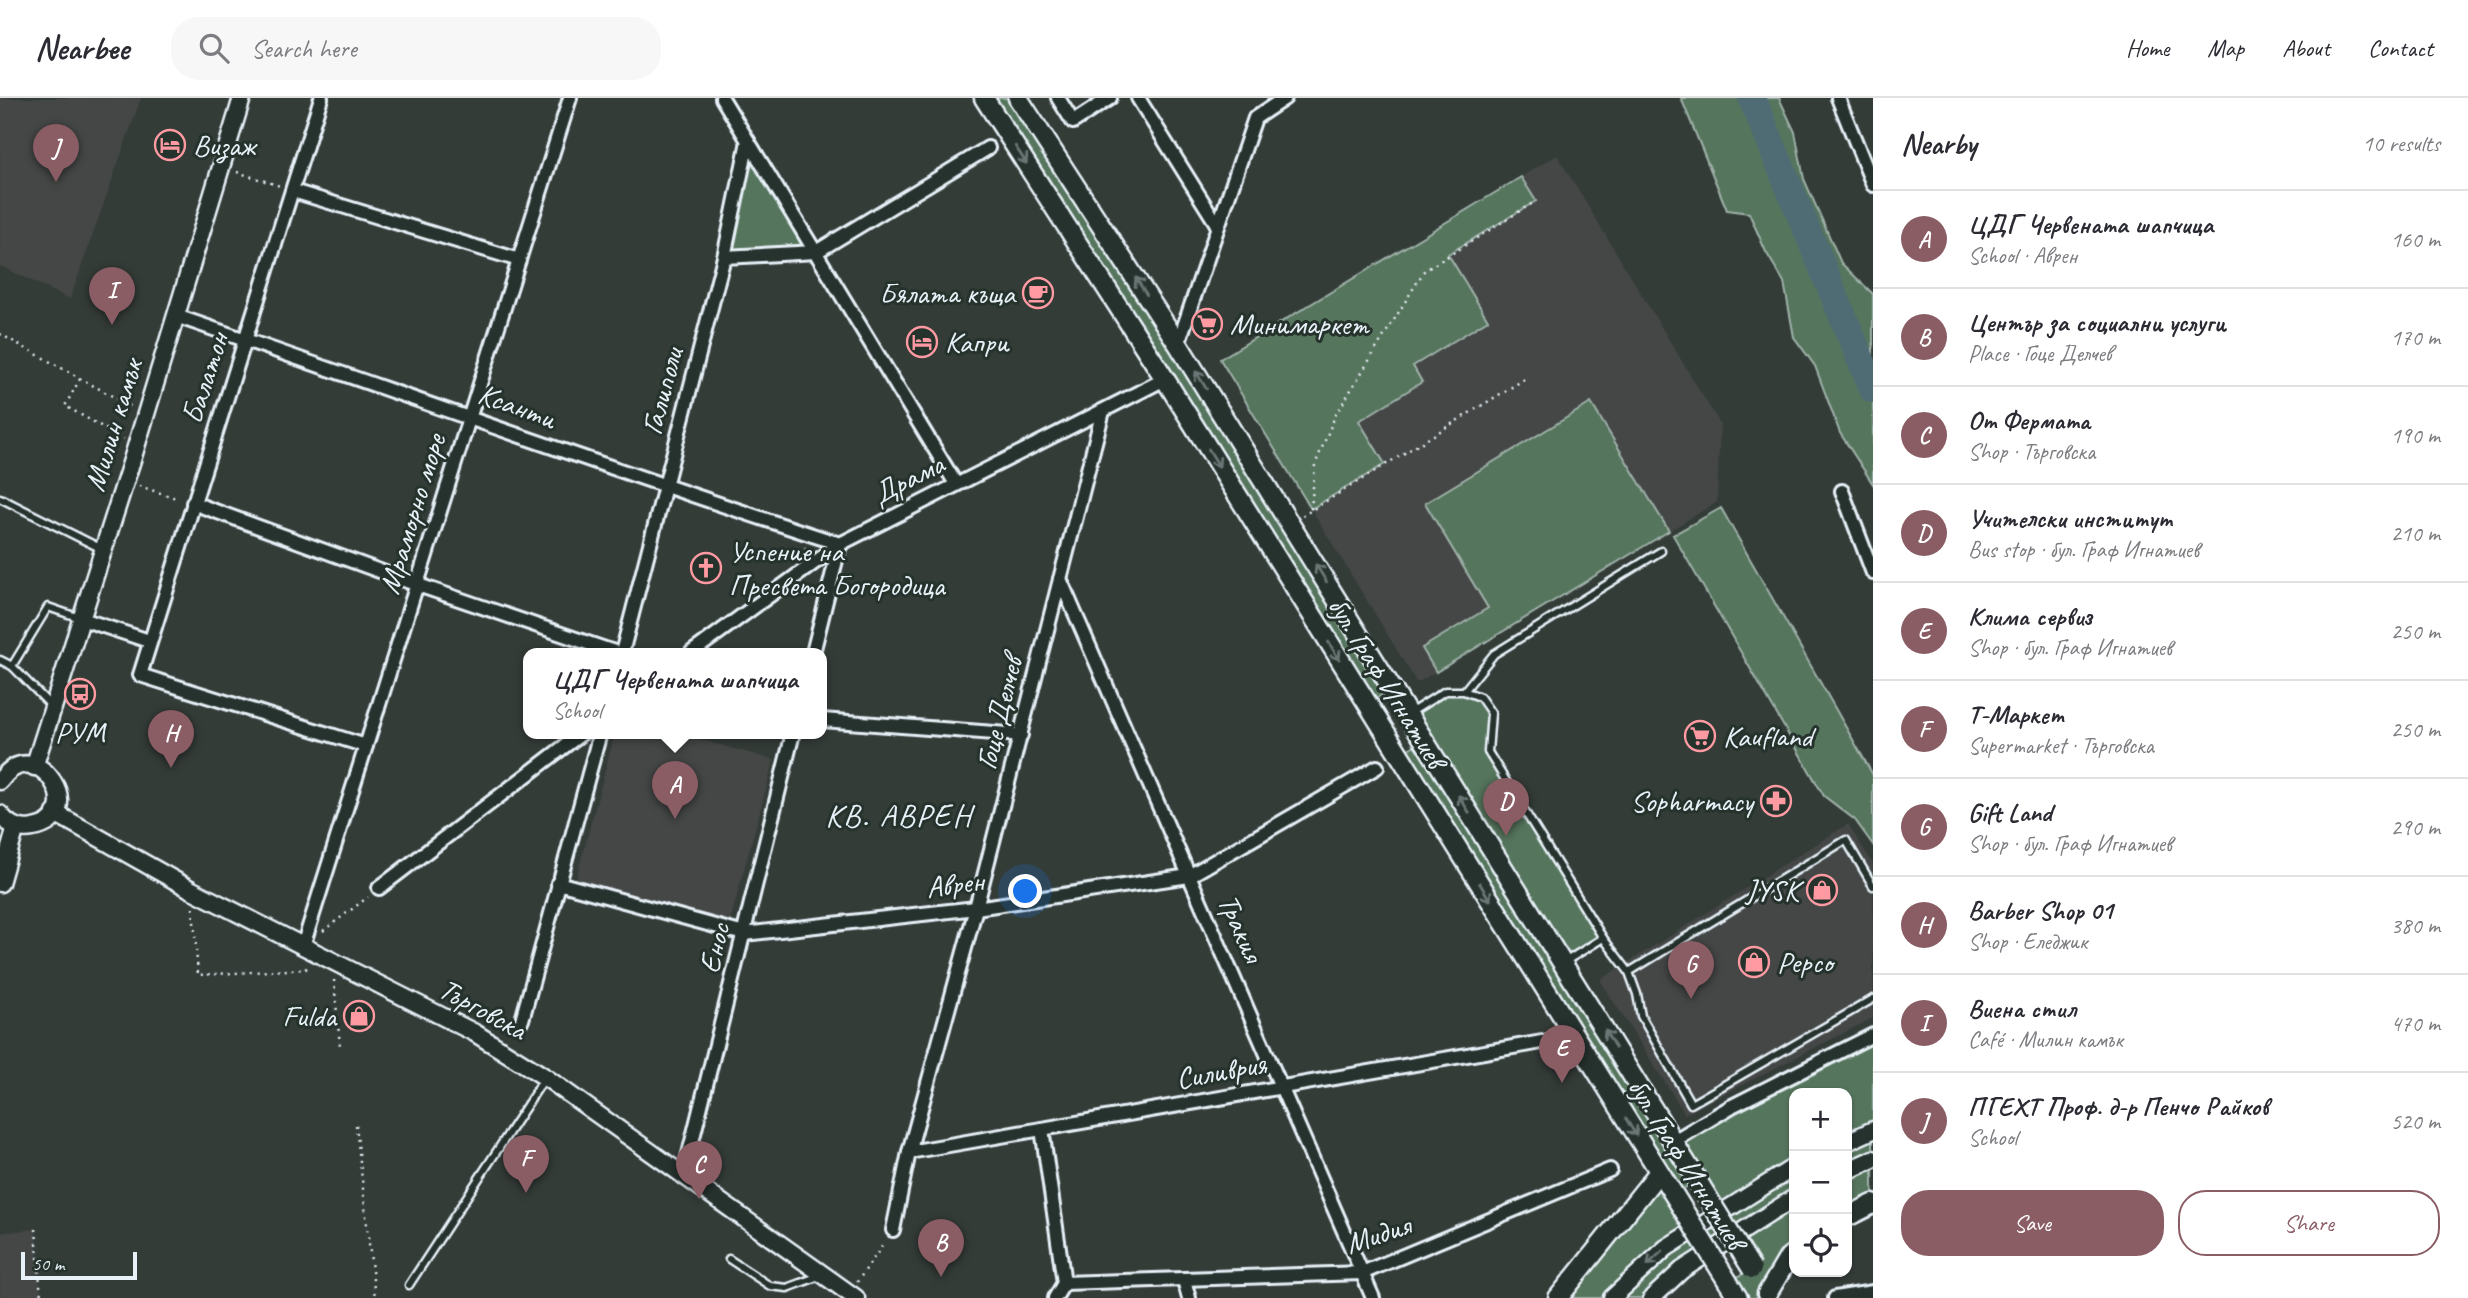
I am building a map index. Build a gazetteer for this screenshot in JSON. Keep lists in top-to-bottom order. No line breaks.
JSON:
{"streets":{"main road":["бул. Граф Игнатиев"],"street":["Балатон","Галиполи","Ксанти","Милин камък","Драма","Мраморно море","Гоце Делчев","Аврен","Тракия","Енос","Търговска","Силиврия","Мидия"]},"crossings":[["Балатон","Ксанти"],["Балатон","Мраморно море"],["Галиполи","Ксанти"],["Ксанти","Милин камък"],["Ксанти","Драма"],["Ксанти","Мраморно море"],["Драма","бул. Граф Игнатиев"],["Драма","Гоце Делчев"],["Мраморно море","Търговска"],["Гоце Делчев","Аврен"],["Гоце Делчев","Тракия"],["Гоце Делчев","Силиврия"],["Аврен","Тракия"],["Аврен","Енос"],["Тракия","Силиврия"],["Тракия","Мидия"],["Енос","Търговска"]],"districts":["КВ. АВРЕН"],"places":{"hotel":["Визаж","Капри"],"cafe":["Бялата къща"],"supermarket":["Минимаркет","Kaufland"],"church":["Успение на Пресвета Богородица"],"bus stop":["РУМ"],"pharmacy":["Sopharmacy"],"shop":["JYSK","Pepco","Fulda"]},"scale_bar":"50 m","page":{"header":"Nearbee","search":"Search here","nav":["Home","Map","About","Contact"],"heading":["Nearby","10 results"],"pins":["J","I","H","A","D","G","E","F","C","B"],"list":[{"mark":"A","name":"ЦДГ Червената шапчица","note":"School · Аврен","value":"160 m"},{"mark":"B","name":"Център за социални услуги","note":"Place · Гоце Делчев","value":"170 m"},{"mark":"C","name":"От Фермата","note":"Shop · Търговска","value":"190 m"},{"mark":"D","name":"Учителски институт","note":"Bus stop · бул. Граф Игнатиев","value":"210 m"},{"mark":"E","name":"Клима сервиз","note":"Shop · бул. Граф Игнатиев","value":"250 m"},{"mark":"F","name":"Т-Маркет","note":"Supermarket · Търговска","value":"250 m"},{"mark":"G","name":"Gift Land","note":"Shop · бул. Граф Игнатиев","value":"290 m"},{"mark":"H","name":"Barber Shop 01","note":"Shop · Еледжик","value":"380 m"},{"mark":"I","name":"Виена стил","note":"Café · Милин камък","value":"470 m"},{"mark":"J","name":"ПГЕХТ Проф. д-р Пенчо Райков","note":"School","value":"520 m"}],"popup":["ЦДГ Червената шапчица","School"],"map_buttons":["+","−"],"buttons":["Save","Share"],"scale":"50 m"}}
